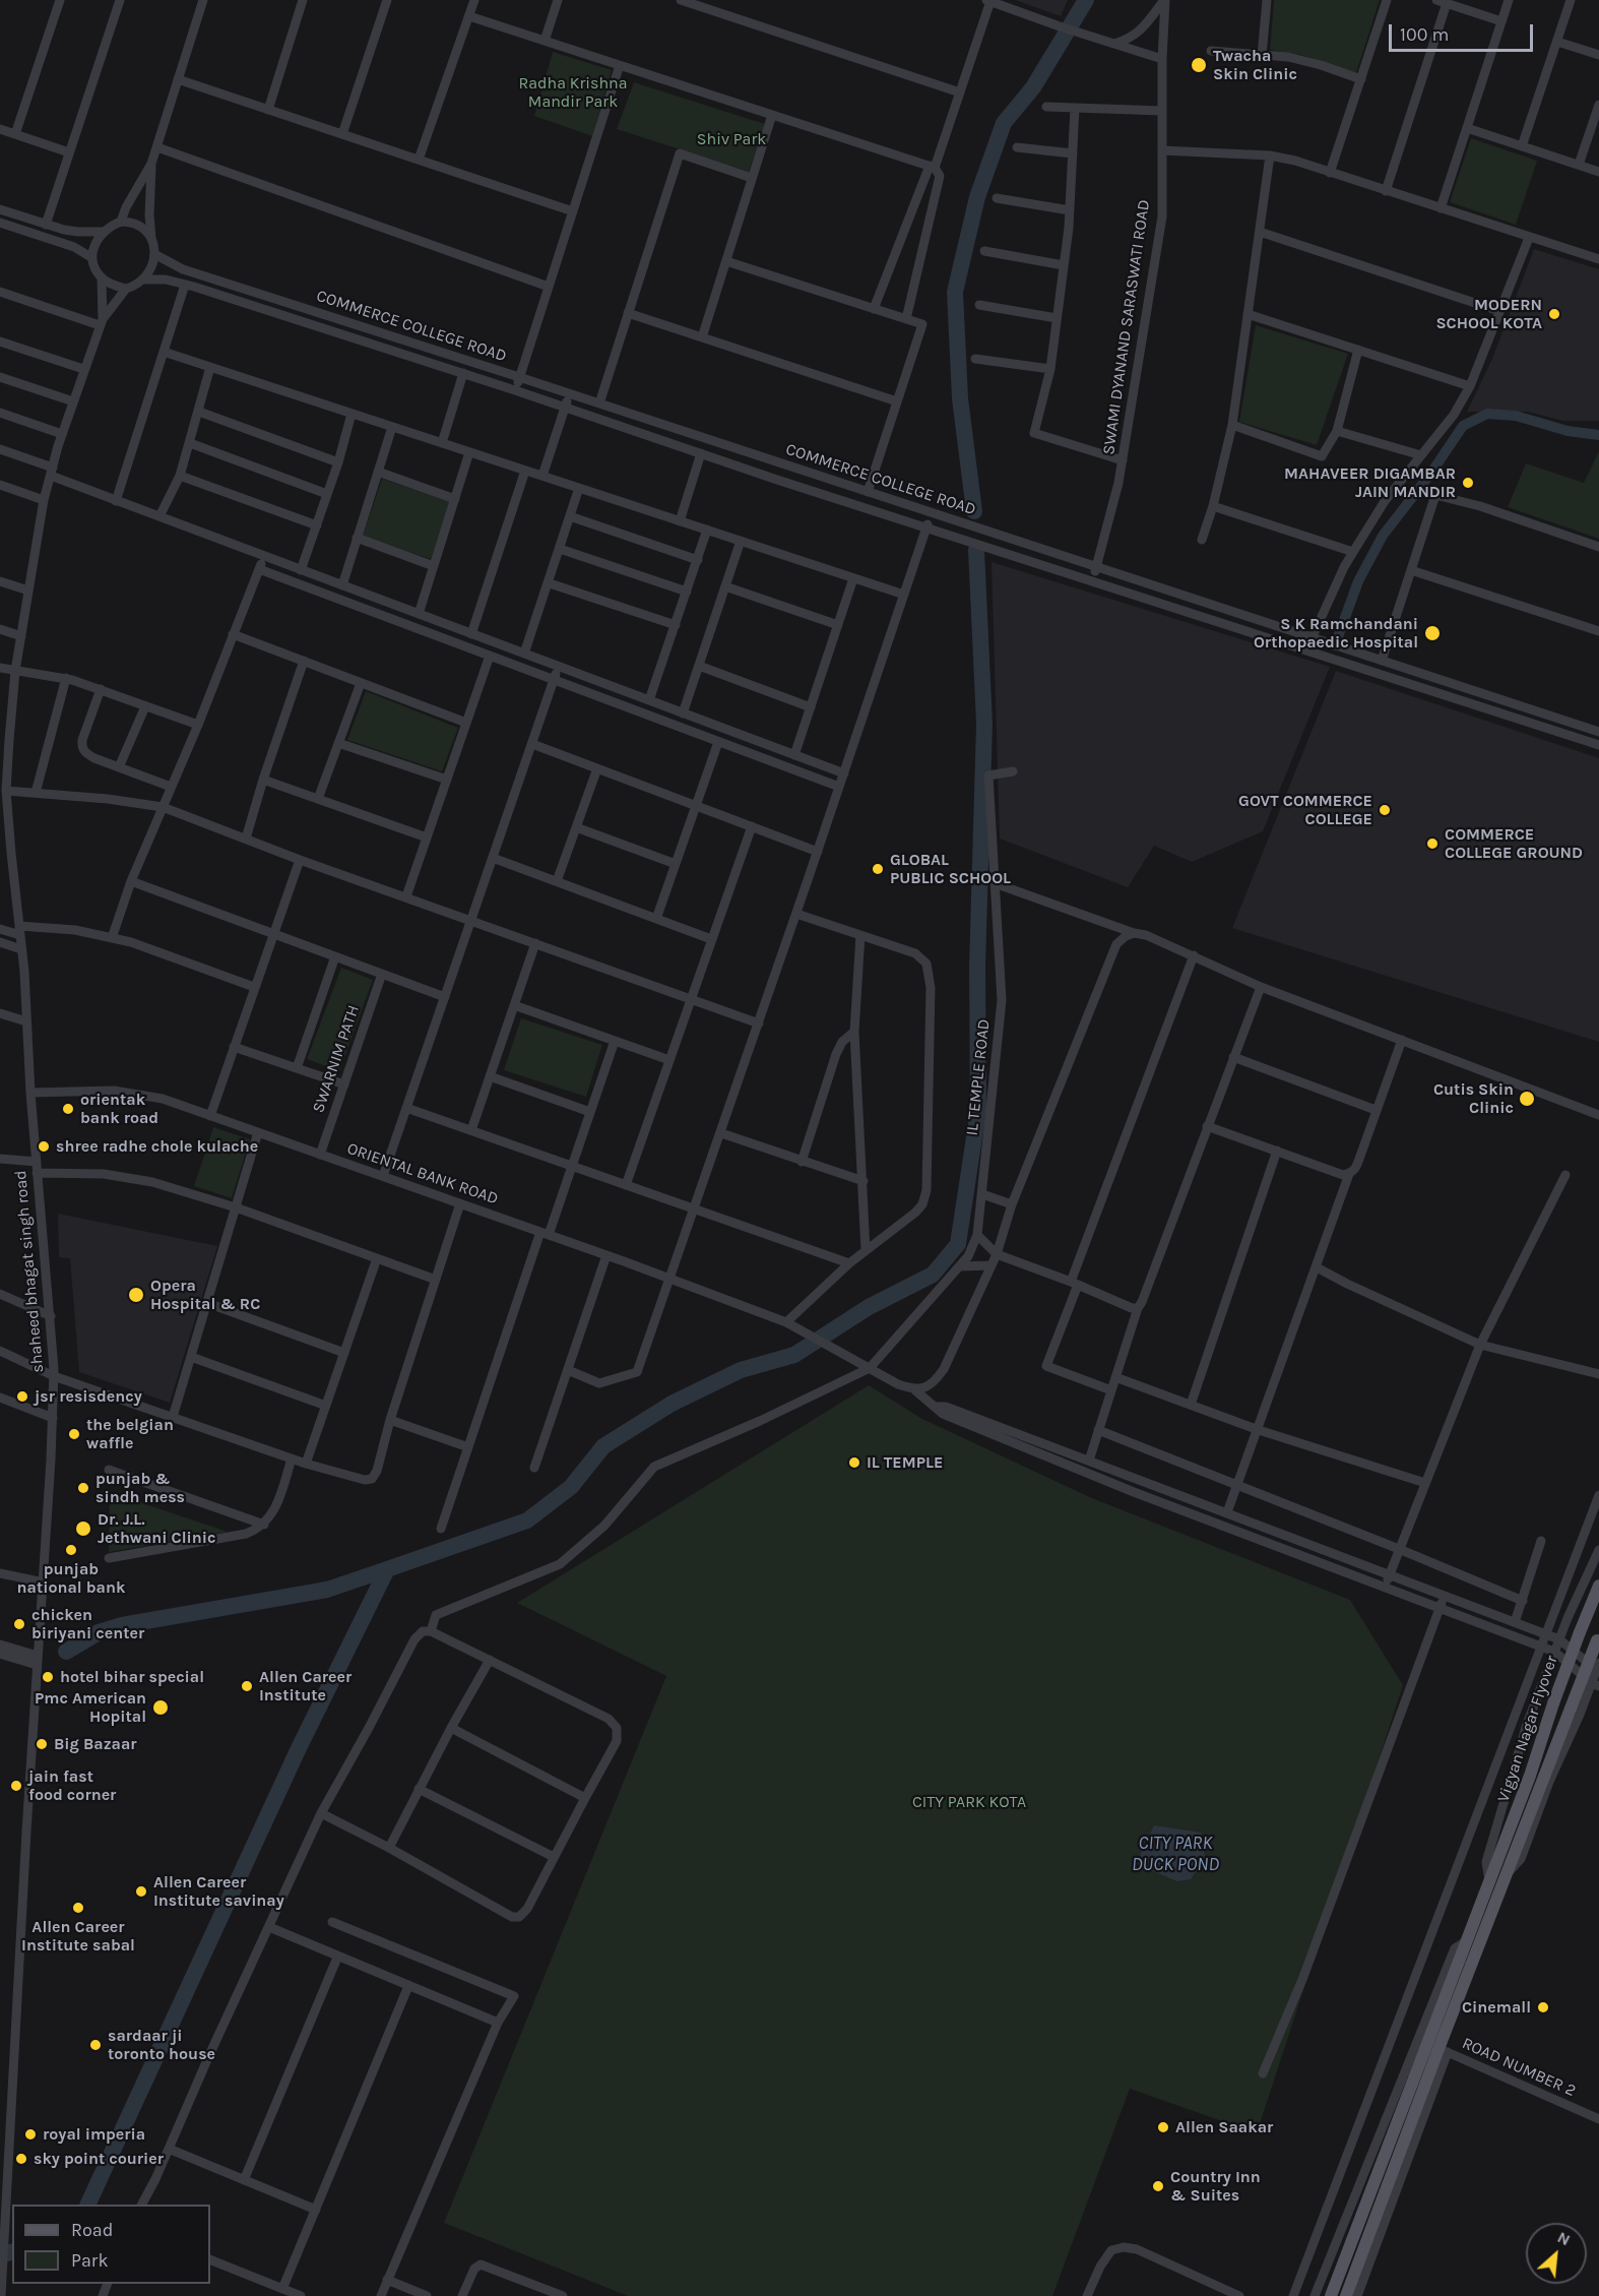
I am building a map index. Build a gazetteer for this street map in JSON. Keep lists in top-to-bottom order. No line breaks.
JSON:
{"streets":{"main road":["Vigyan Nagar Flyover"],"street":["COMMERCE COLLEGE ROAD","SWAMI DYANAND SARASWATI ROAD","SWARNIM PATH","IL TEMPLE ROAD","ORIENTAL BANK ROAD","shaheed bhagat singh road","ROAD NUMBER 2"]},"crossings":[["COMMERCE COLLEGE ROAD","SWAMI DYANAND SARASWATI ROAD"],["SWARNIM PATH","ORIENTAL BANK ROAD"],["IL TEMPLE ROAD","ORIENTAL BANK ROAD"],["ORIENTAL BANK ROAD","shaheed bhagat singh road"],["Vigyan Nagar Flyover","ROAD NUMBER 2"]],"water":["CITY PARK DUCK POND"],"parks":["Radha Krishna Mandir Park","Shiv Park","CITY PARK KOTA"],"places":["Twacha Skin Clinic","MODERN SCHOOL KOTA","MAHAVEER DIGAMBAR JAIN MANDIR","S K Ramchandani Orthopaedic Hospital","GOVT COMMERCE COLLEGE","COMMERCE COLLEGE GROUND","GLOBAL PUBLIC SCHOOL","Cutis Skin Clinic","orientak bank road","shree radhe chole kulache","Opera Hospital & RC","jsr resisdency","the belgian waffle","IL TEMPLE","punjab & sindh mess","Dr. J.L. Jethwani Clinic","punjab national bank","chicken biriyani center","hotel bihar special","Allen Career Institute","Pmc American Hopital","Big Bazaar","jain fast food corner","Allen Career Institute savinay","Allen Career Institute sabal","Cinemall","sardaar ji toronto house","Allen Saakar","royal imperia","sky point courier","Country Inn & Suites"],"legend":["Road","Park"],"scale_bar":"100 m","north":"top right"}
